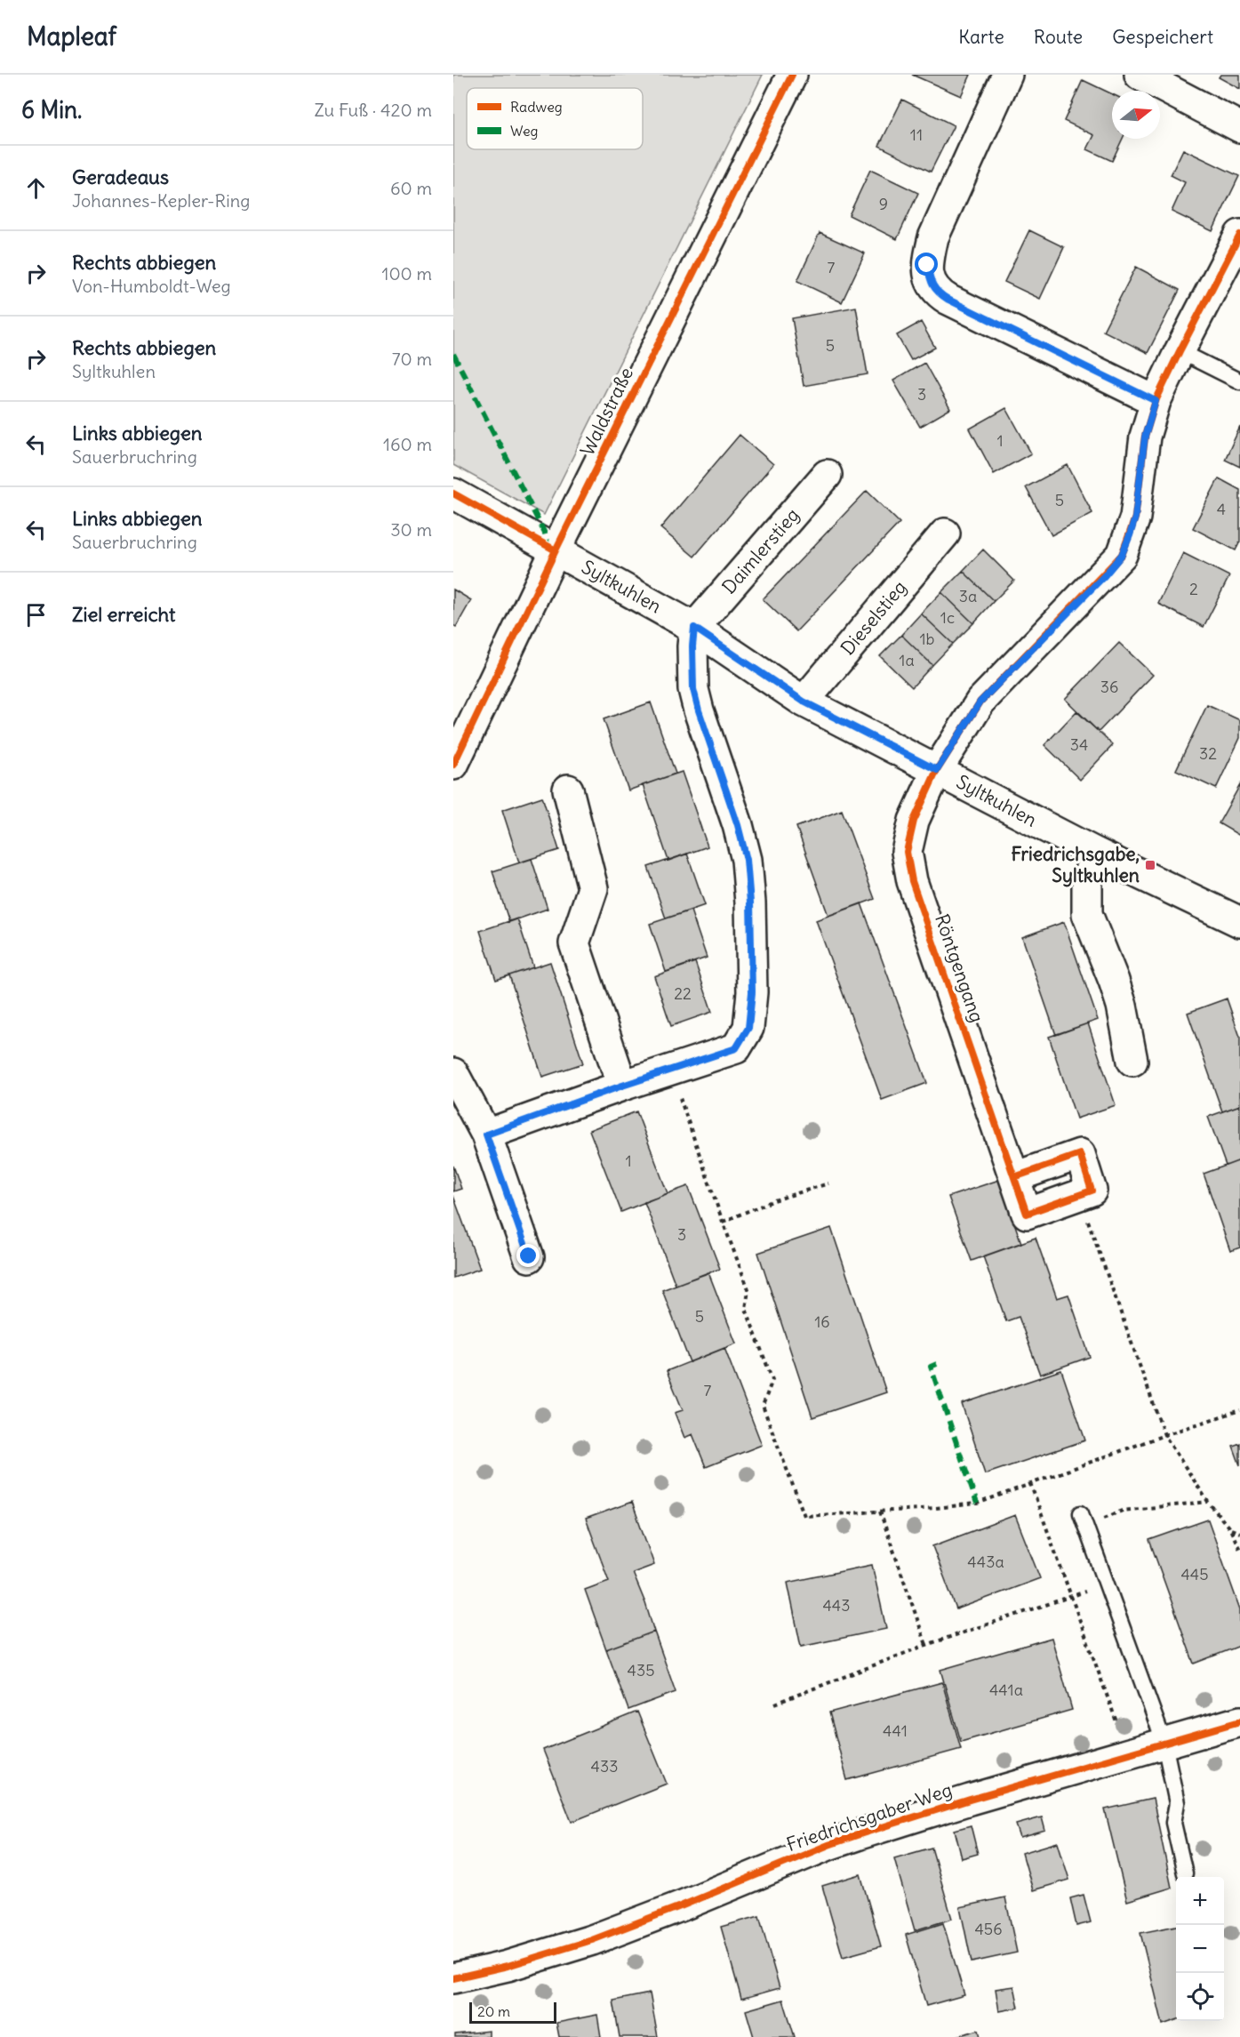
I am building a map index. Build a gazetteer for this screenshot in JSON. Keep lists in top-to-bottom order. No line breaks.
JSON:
{"streets":{"street":["Waldstraße","Daimlerstieg","Syltkuhlen","Dieselstieg","Röntgengang","Friedrichsgaber Weg"]},"crossings":[["Waldstraße","Syltkuhlen"],["Daimlerstieg","Syltkuhlen"],["Syltkuhlen","Dieselstieg"],["Syltkuhlen","Röntgengang"]],"places":{"transit":["Friedrichsgabe, Syltkuhlen"]},"house_numbers":["11","9","7","5","3","1","5","4","2","3a","1c","1b","1a","36","34","32","22","1","3","5","16","7","443a","445","443","435","441a","441","433","456"],"legend":["Radweg","Weg"],"scale_bar":"20 m","north":"right","page":{"header":"Mapleaf","nav":["Karte","Route","Gespeichert"],"heading":["6 Min.","Zu Fuß · 420 m"],"list":[["Geradeaus","Johannes-Kepler-Ring","60 m"],["Rechts abbiegen","Von-Humboldt-Weg","100 m"],["Rechts abbiegen","Syltkuhlen","70 m"],["Links abbiegen","Sauerbruchring","160 m"],["Links abbiegen","Sauerbruchring","30 m"],"Ziel erreicht"],"map_buttons":["+","−"],"scale":"20 m"}}
